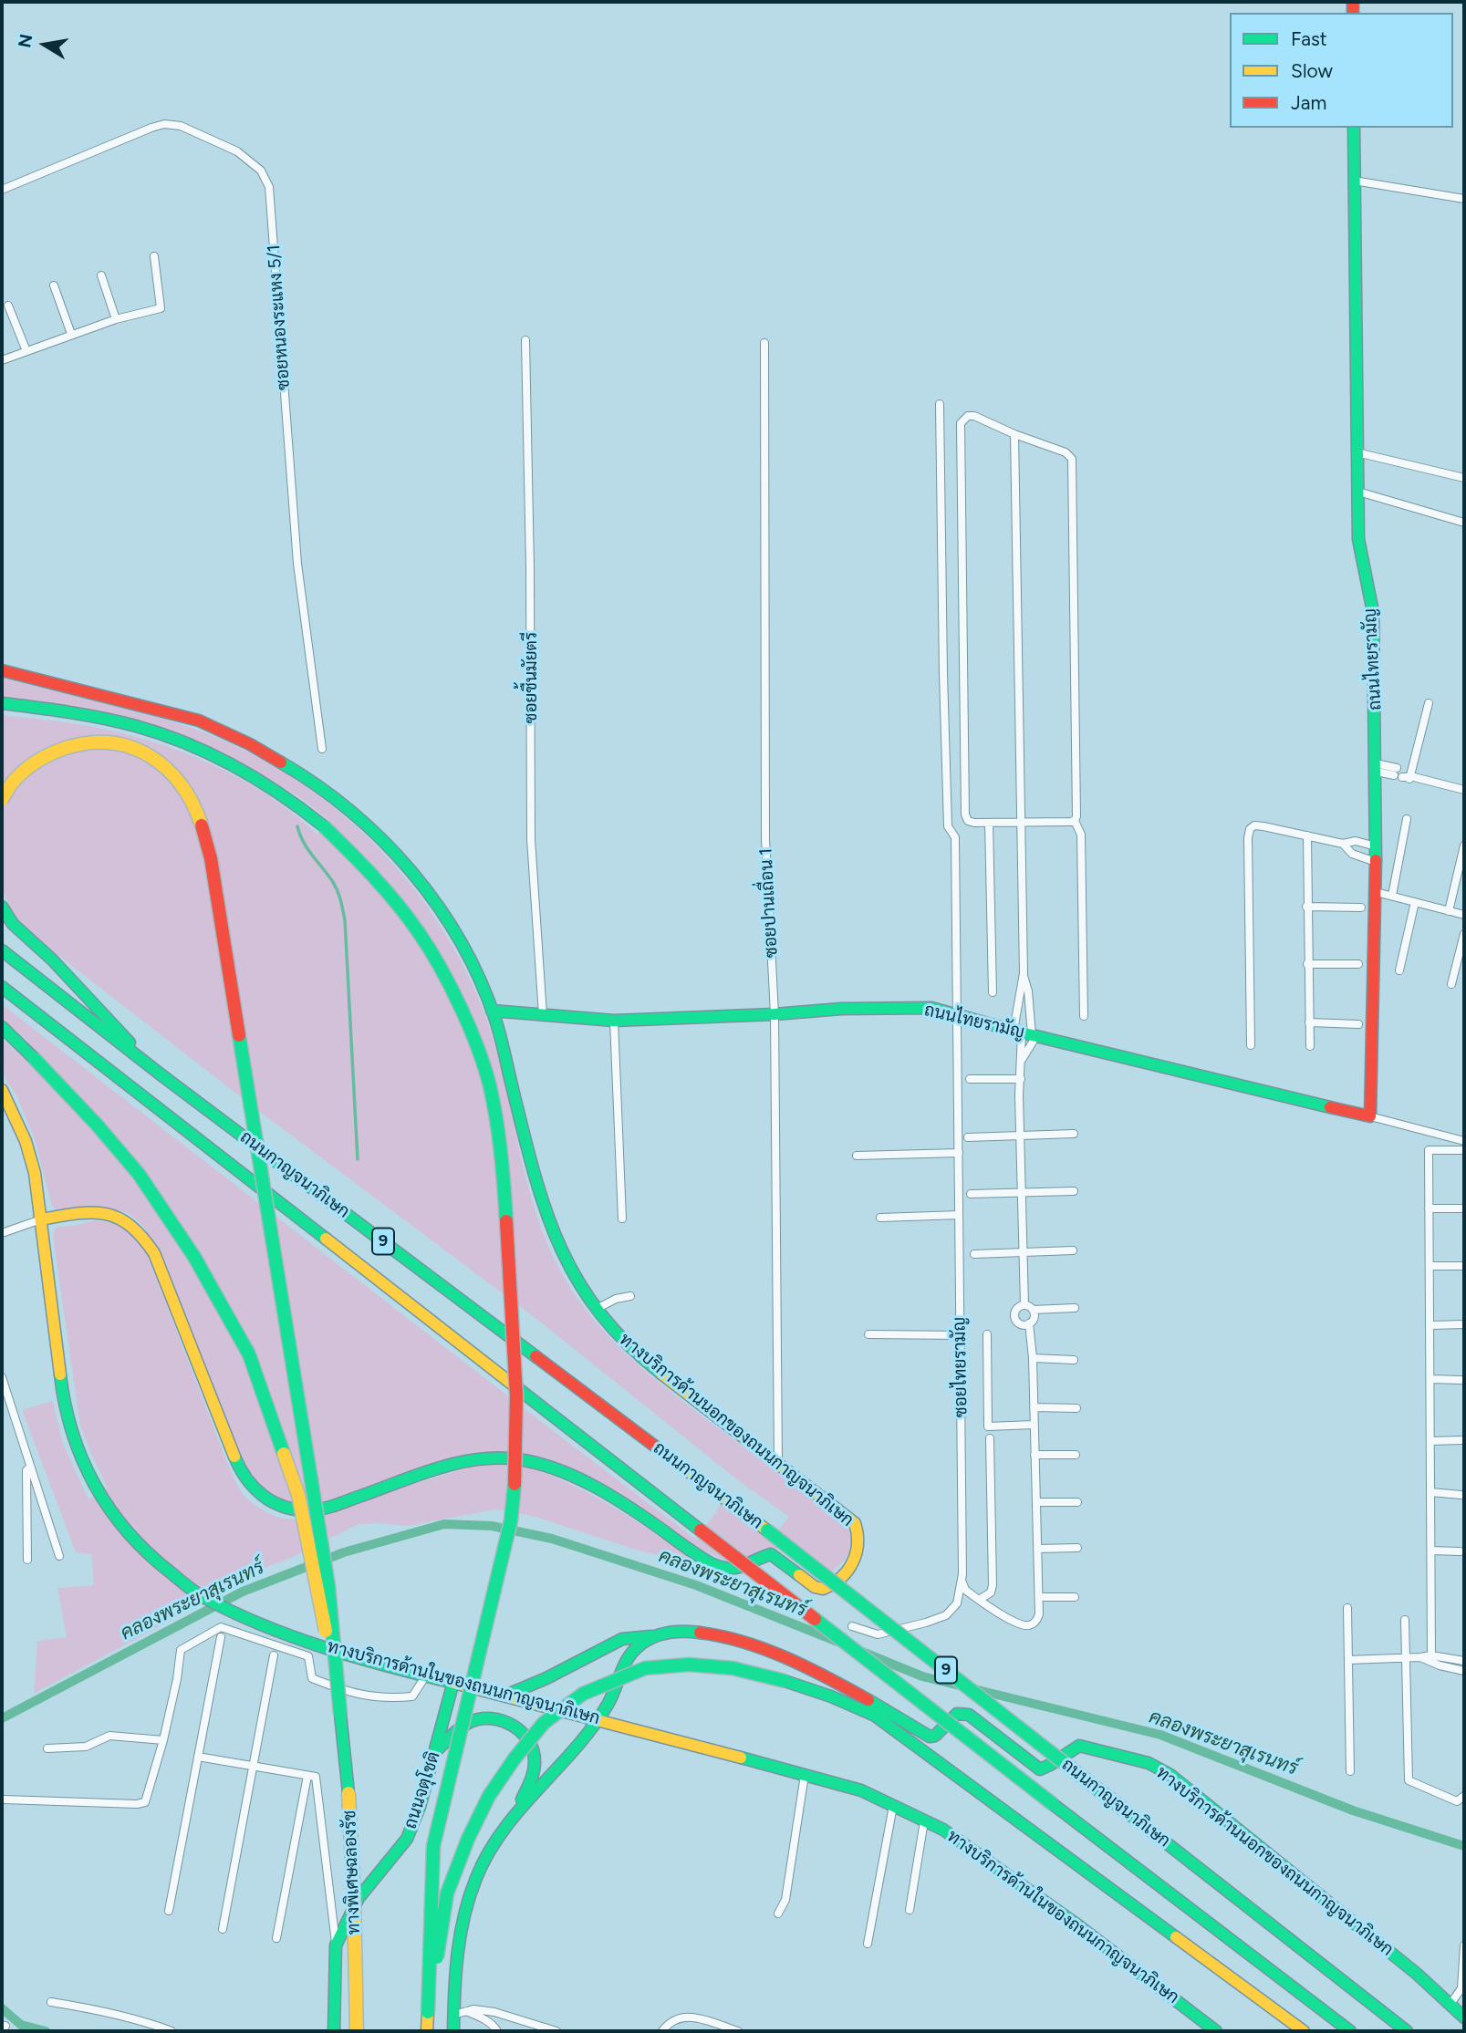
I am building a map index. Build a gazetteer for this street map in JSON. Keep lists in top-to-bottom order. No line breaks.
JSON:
{"streets":{"main road":["ถนนไทยรามัญ","ถนนกาญจนาภิเษก","9","ทางบริการด้านนอกของถนนกาญจนาภิเษก","ทางบริการด้านในของถนนกาญจนาภิเษก","ถนนจตุโชติ","ทางพิเศษฉลองรัช"],"street":["ซอยหนองระแหง 5/1","ซอยชื้นมัยตรี","ซอยปานเถื่อน 1","ซอยไทยรามัญ"]},"crossings":[["ถนนไทยรามัญ","ซอยชื้นมัยตรี"],["ถนนไทยรามัญ","ซอยปานเถื่อน 1"],["ถนนไทยรามัญ","ซอยไทยรามัญ"],["ถนนไทยรามัญ","ทางบริการด้านนอกของถนนกาญจนาภิเษก"],["ซอยปานเถื่อน 1","ทางบริการด้านนอกของถนนกาญจนาภิเษก"],["ทางบริการด้านนอกของถนนกาญจนาภิเษก","ทางบริการด้านในของถนนกาญจนาภิเษก"],["ทางบริการด้านในของถนนกาญจนาภิเษก","ถนนจตุโชติ"]],"water":["คลองพระยาสุเรนทร์"],"legend":["Fast","Slow","Jam"],"north":"left"}
